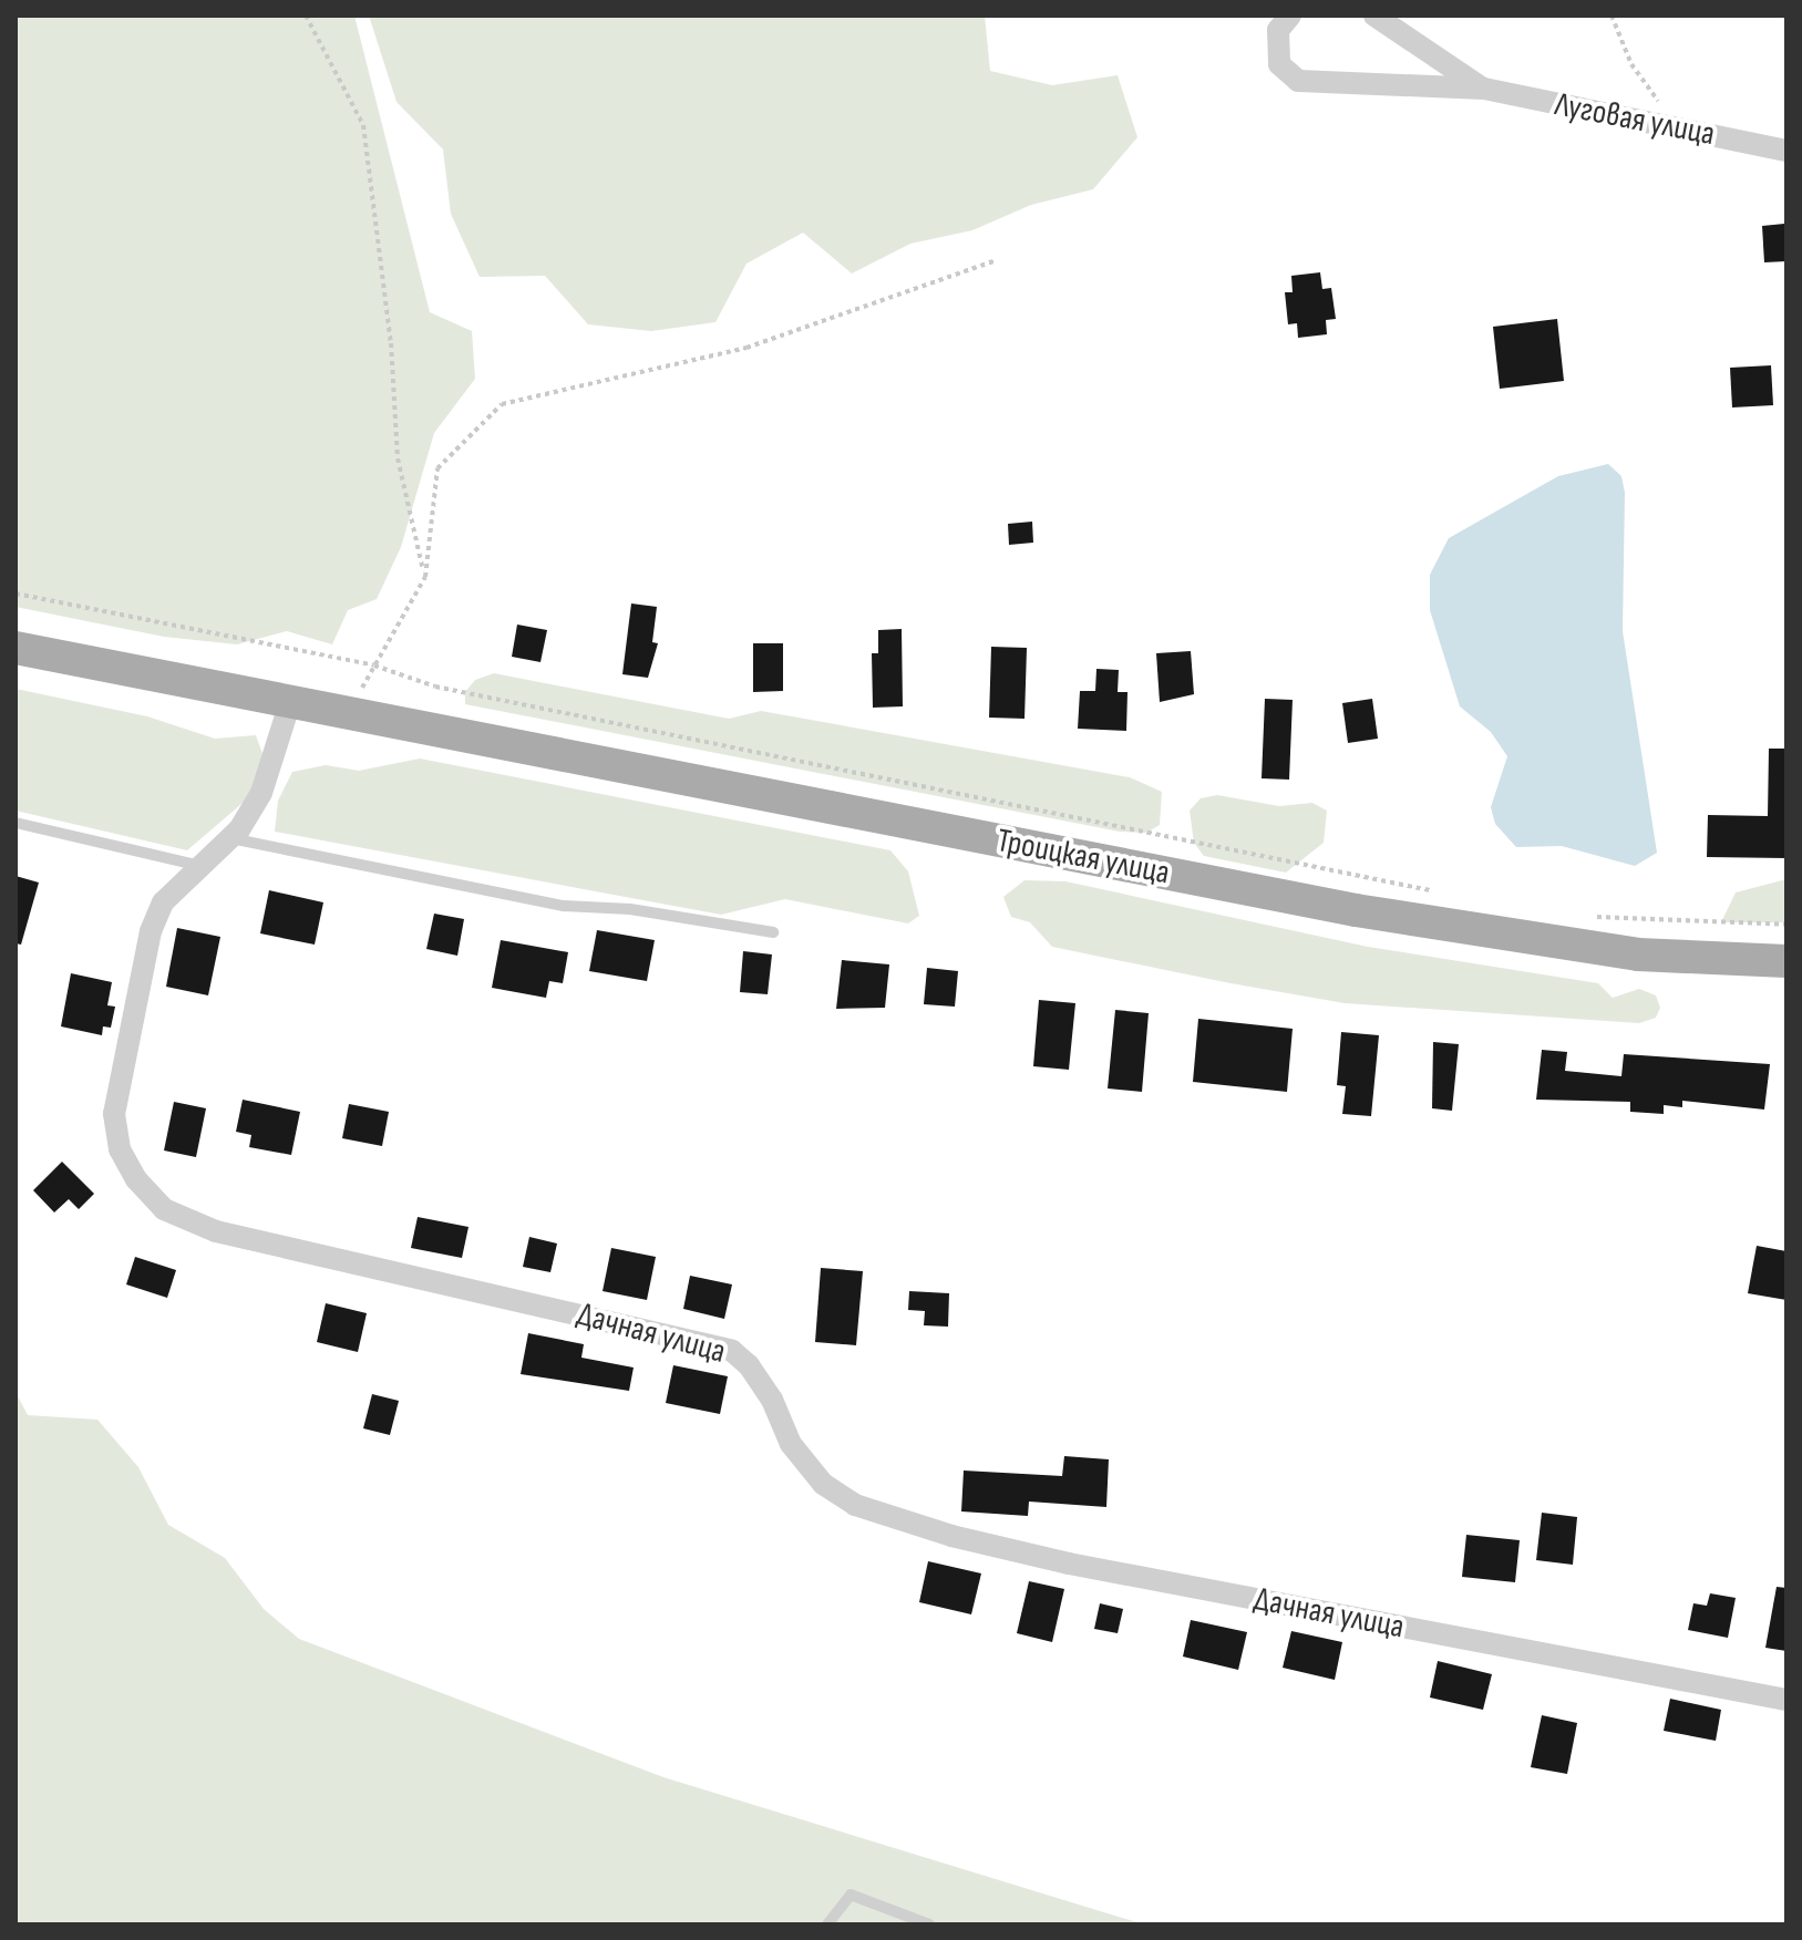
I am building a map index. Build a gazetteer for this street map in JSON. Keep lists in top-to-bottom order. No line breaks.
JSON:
{"streets":{"main road":["Троицкая улица"],"street":["Луговая улица","Дачная улица"]},"crossings":[["Троицкая улица","Дачная улица"]]}
